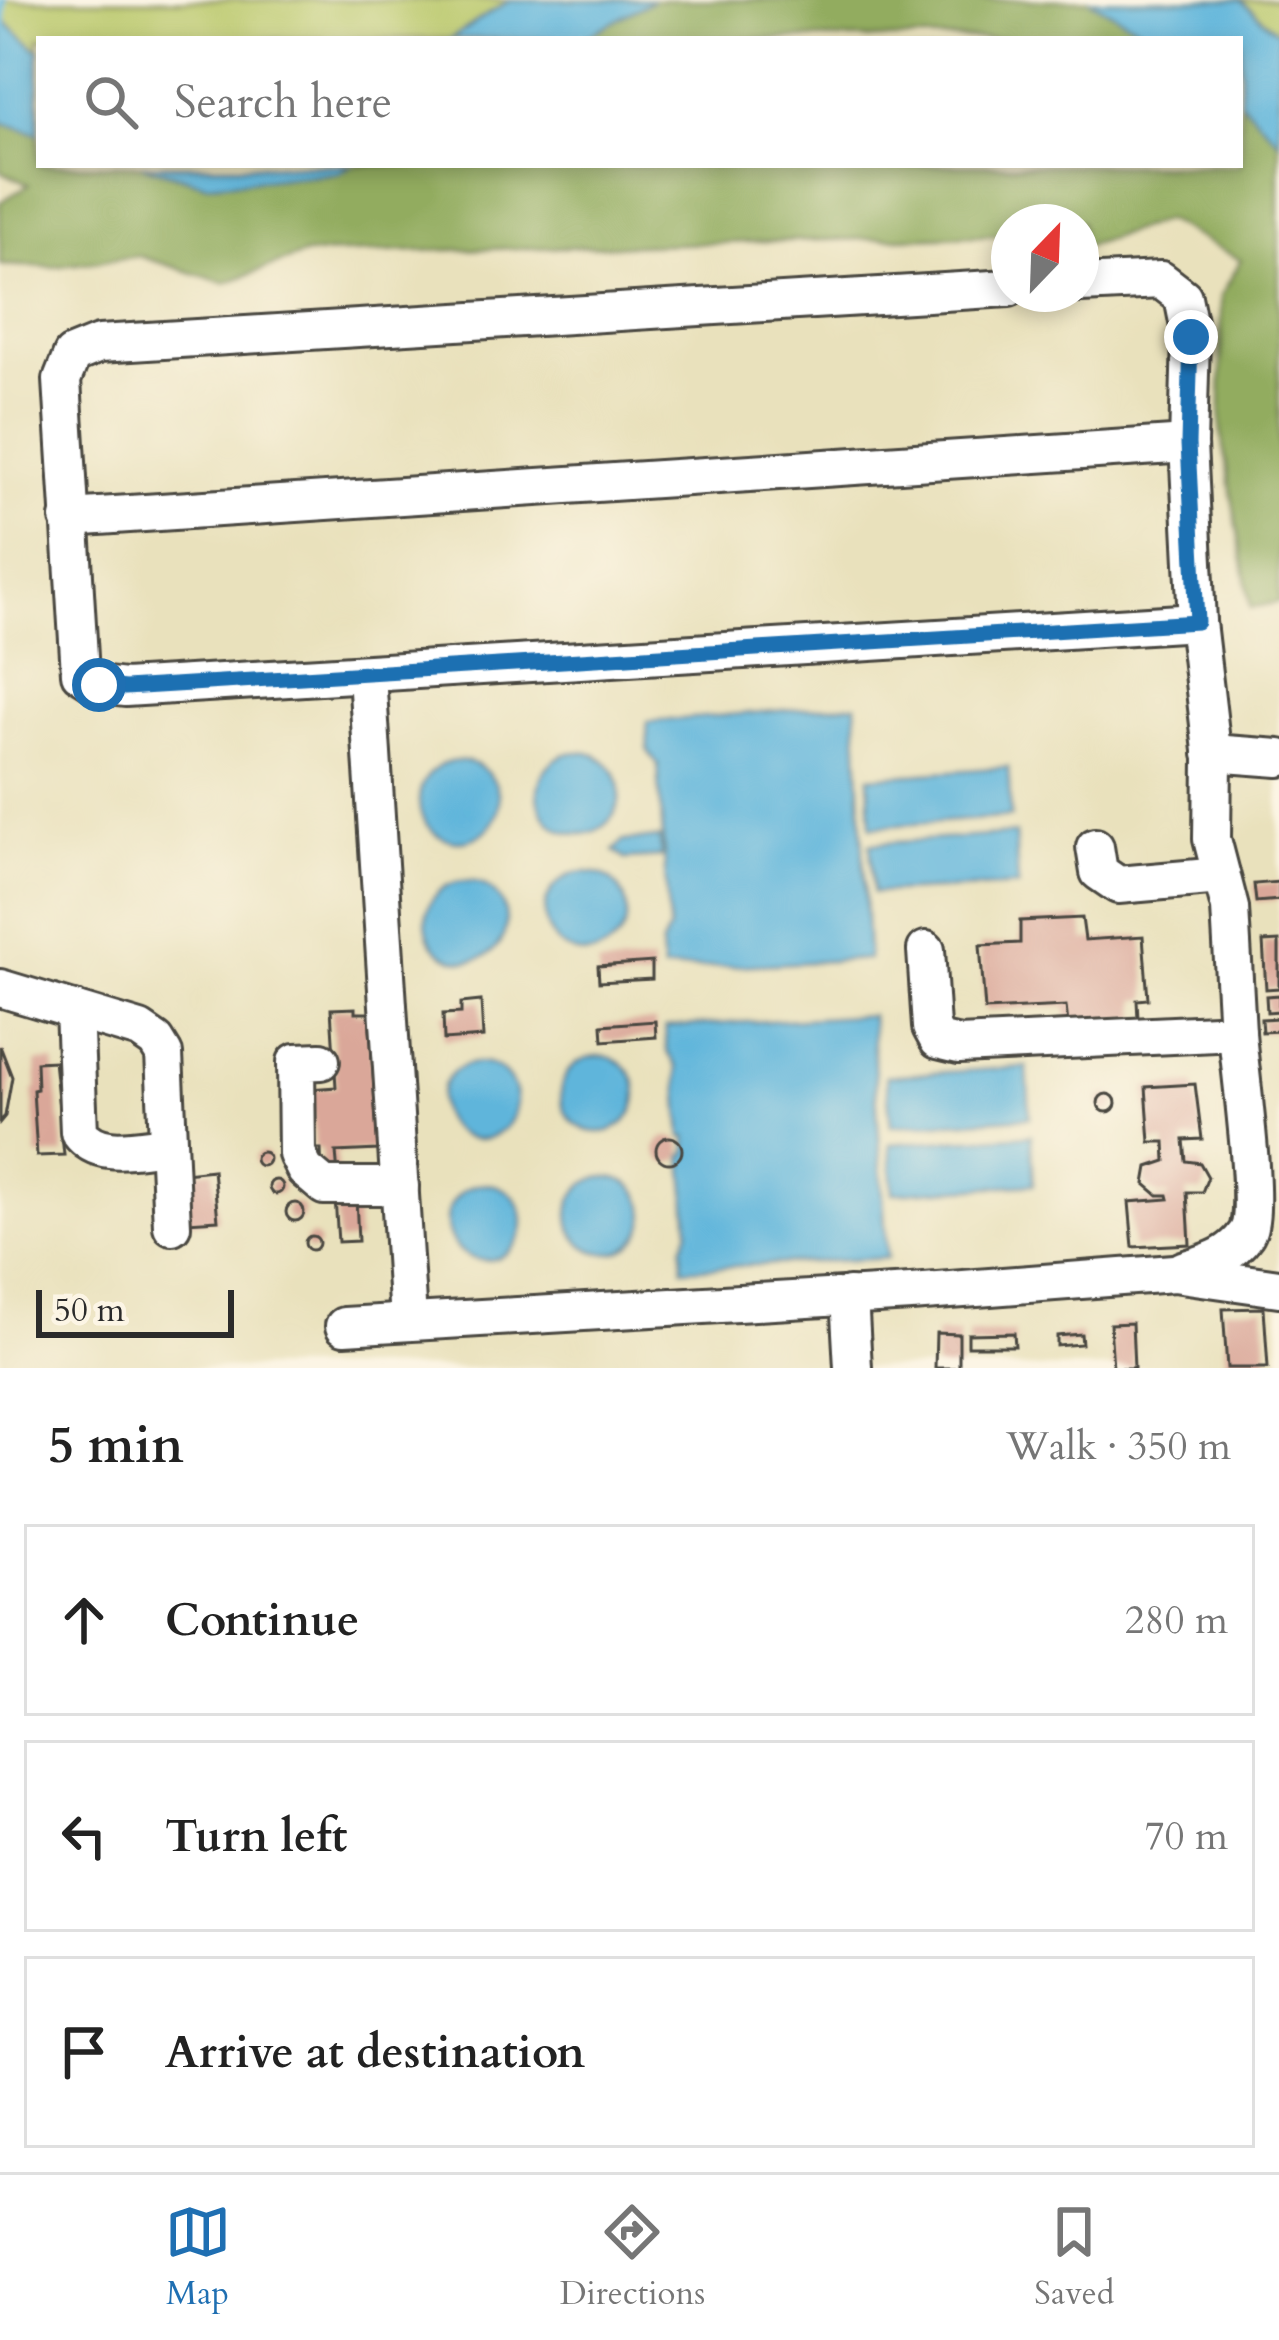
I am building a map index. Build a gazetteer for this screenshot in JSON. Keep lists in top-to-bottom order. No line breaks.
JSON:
{"scale_bar":"50 m","north":"top right","page":{"search":"Search here","scale":"50 m","heading":["5 min","Walk · 350 m"],"list":[["Continue","280 m"],["Turn left","70 m"],"Arrive at destination"],"nav":["Map","Directions","Saved"]}}
